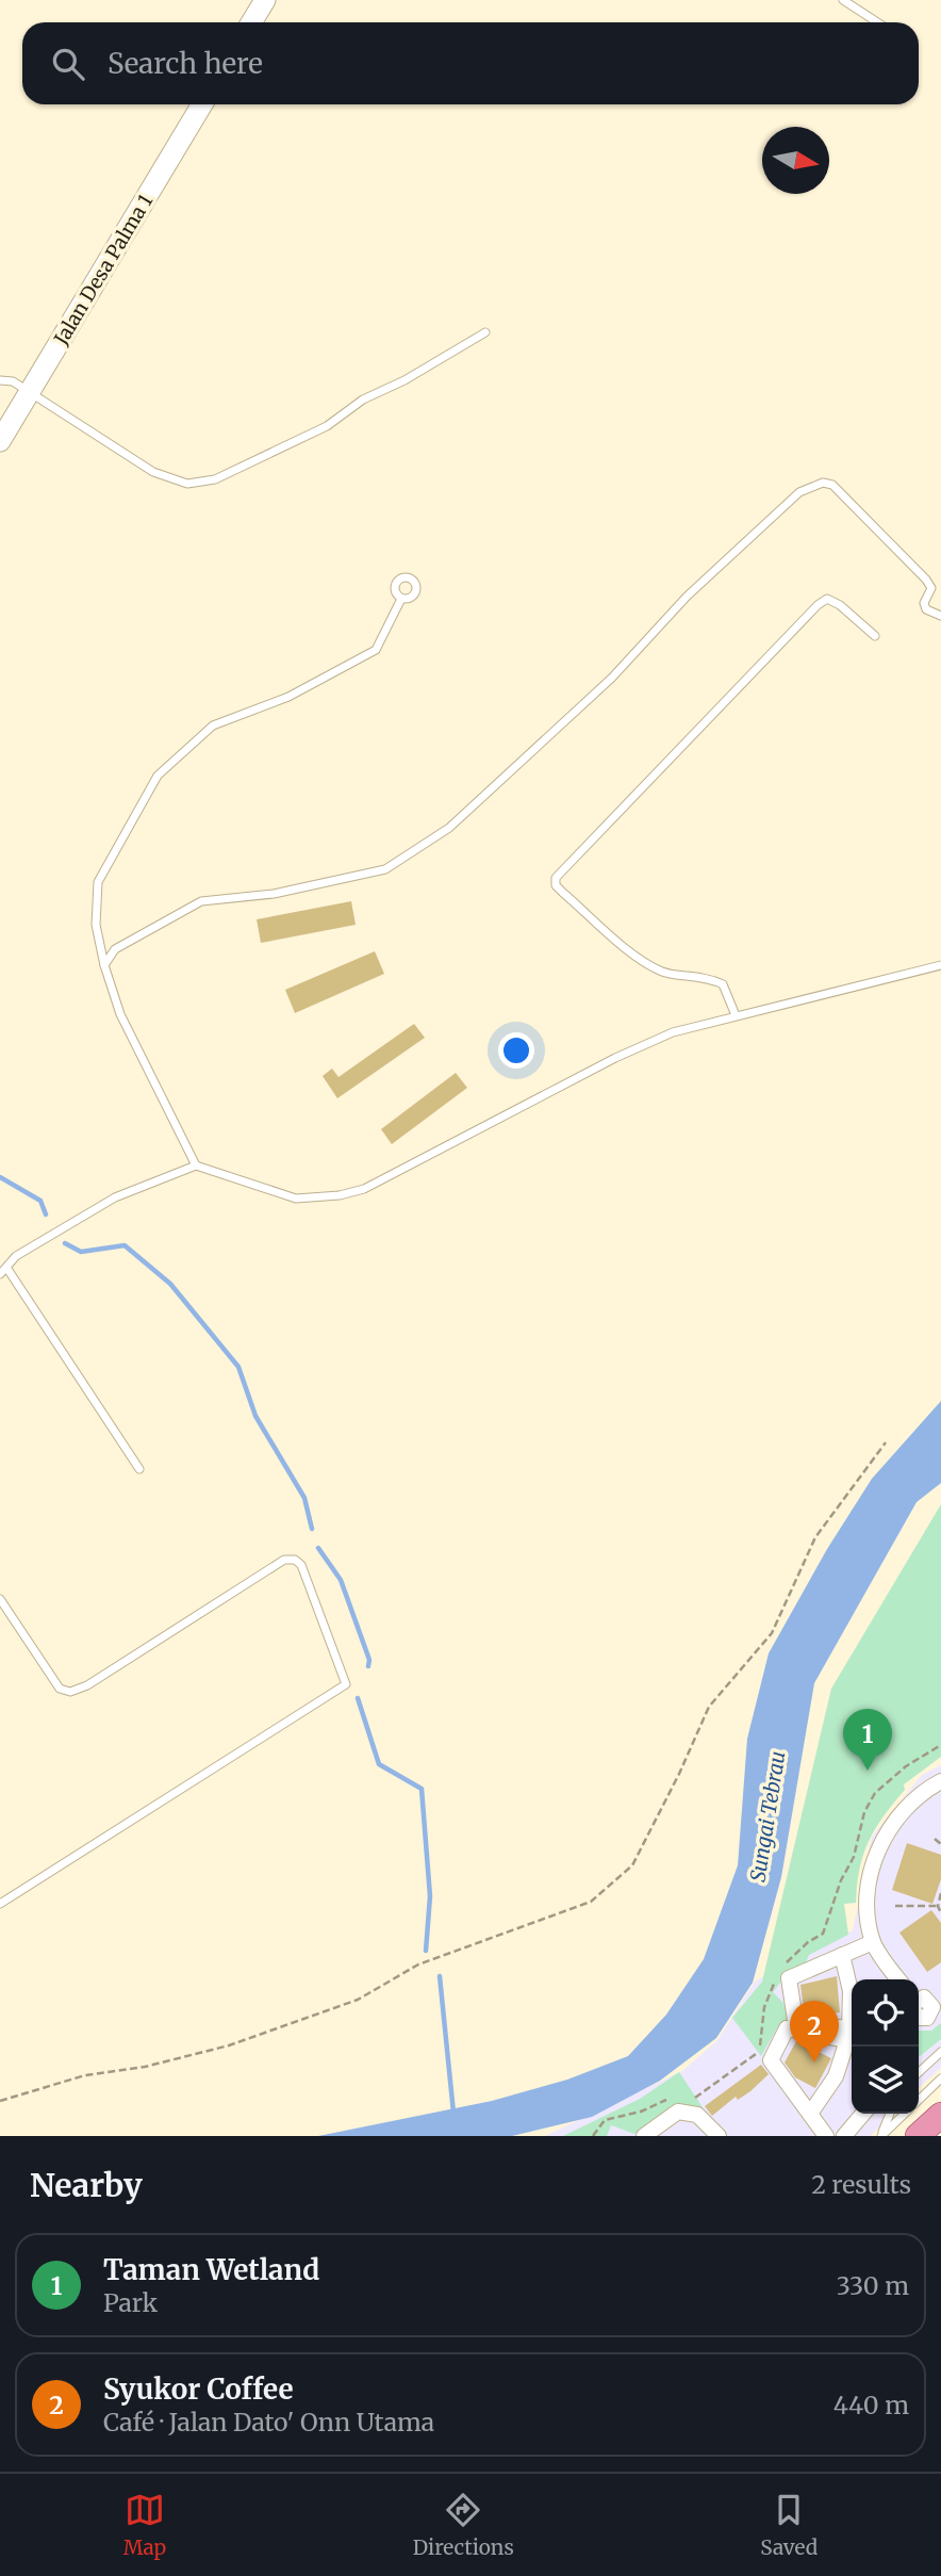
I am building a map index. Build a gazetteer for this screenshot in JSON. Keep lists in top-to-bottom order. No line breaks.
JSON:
{"streets":{"street":["Jalan Desa Palma 1"]},"water":["Sungai Tebrau"],"north":"right","page":{"search":"Search here","pins":["1","2"],"heading":["Nearby","2 results"],"list":[{"mark":"1","name":"Taman Wetland","note":"Park","value":"330 m"},{"mark":"2","name":"Syukor Coffee","note":"Café · Jalan Dato' Onn Utama","value":"440 m"}],"nav":["Map","Directions","Saved"]}}
